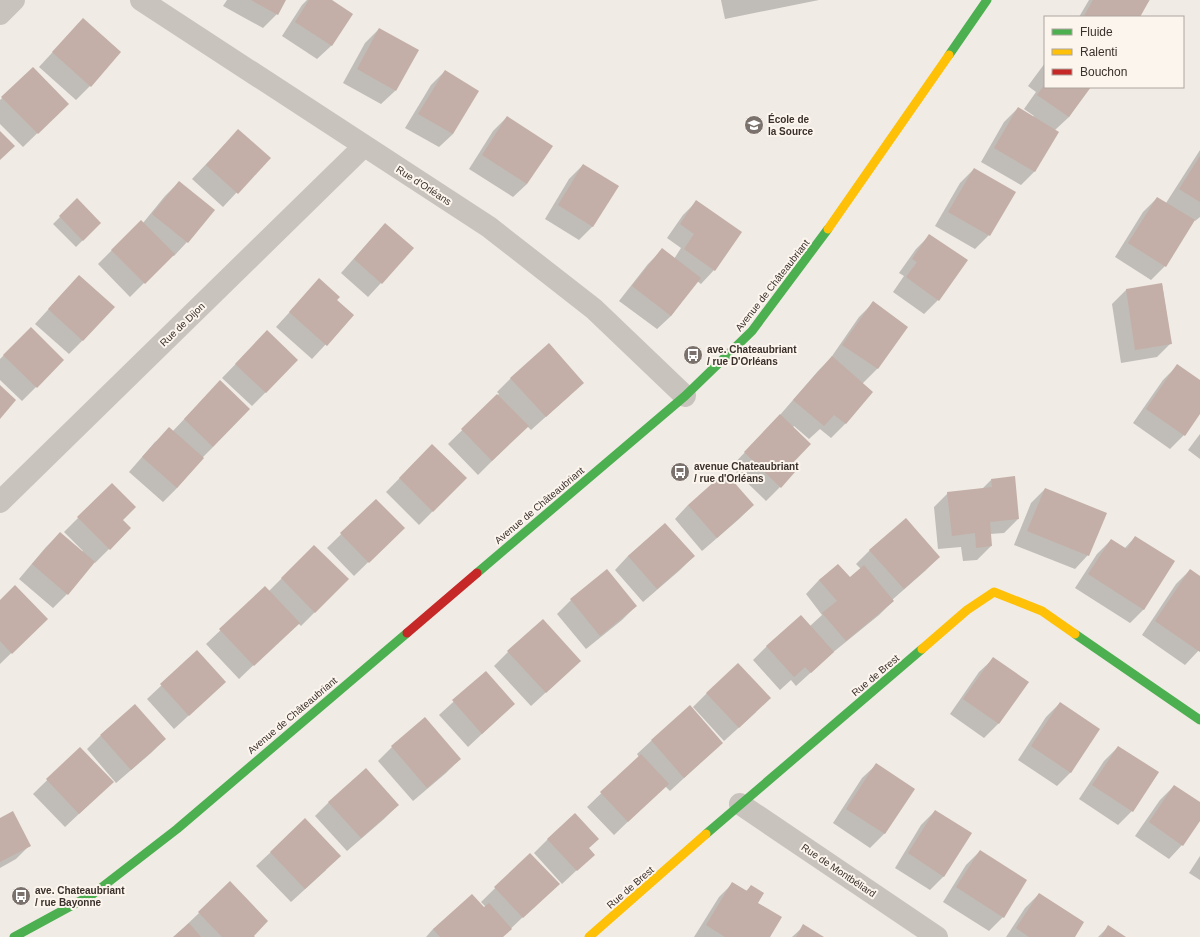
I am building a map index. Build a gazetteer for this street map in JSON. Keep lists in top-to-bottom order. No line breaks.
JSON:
{"streets":{"street":["Rue d'Orléans","Avenue de Châteaubriant","Rue de Dijon","Rue de Brest","Rue de Montbéliard"]},"crossings":[["Rue d'Orléans","Avenue de Châteaubriant"],["Rue d'Orléans","Rue de Dijon"],["Rue de Brest","Rue de Montbéliard"]],"places":{"school or university":["École de la Source"],"bus stop":["ave. Chateaubriant / rue D'Orléans","avenue Chateaubriant / rue d'Orléans","ave. Chateaubriant / rue Bayonne"]},"legend":["Fluide","Ralenti","Bouchon"]}
